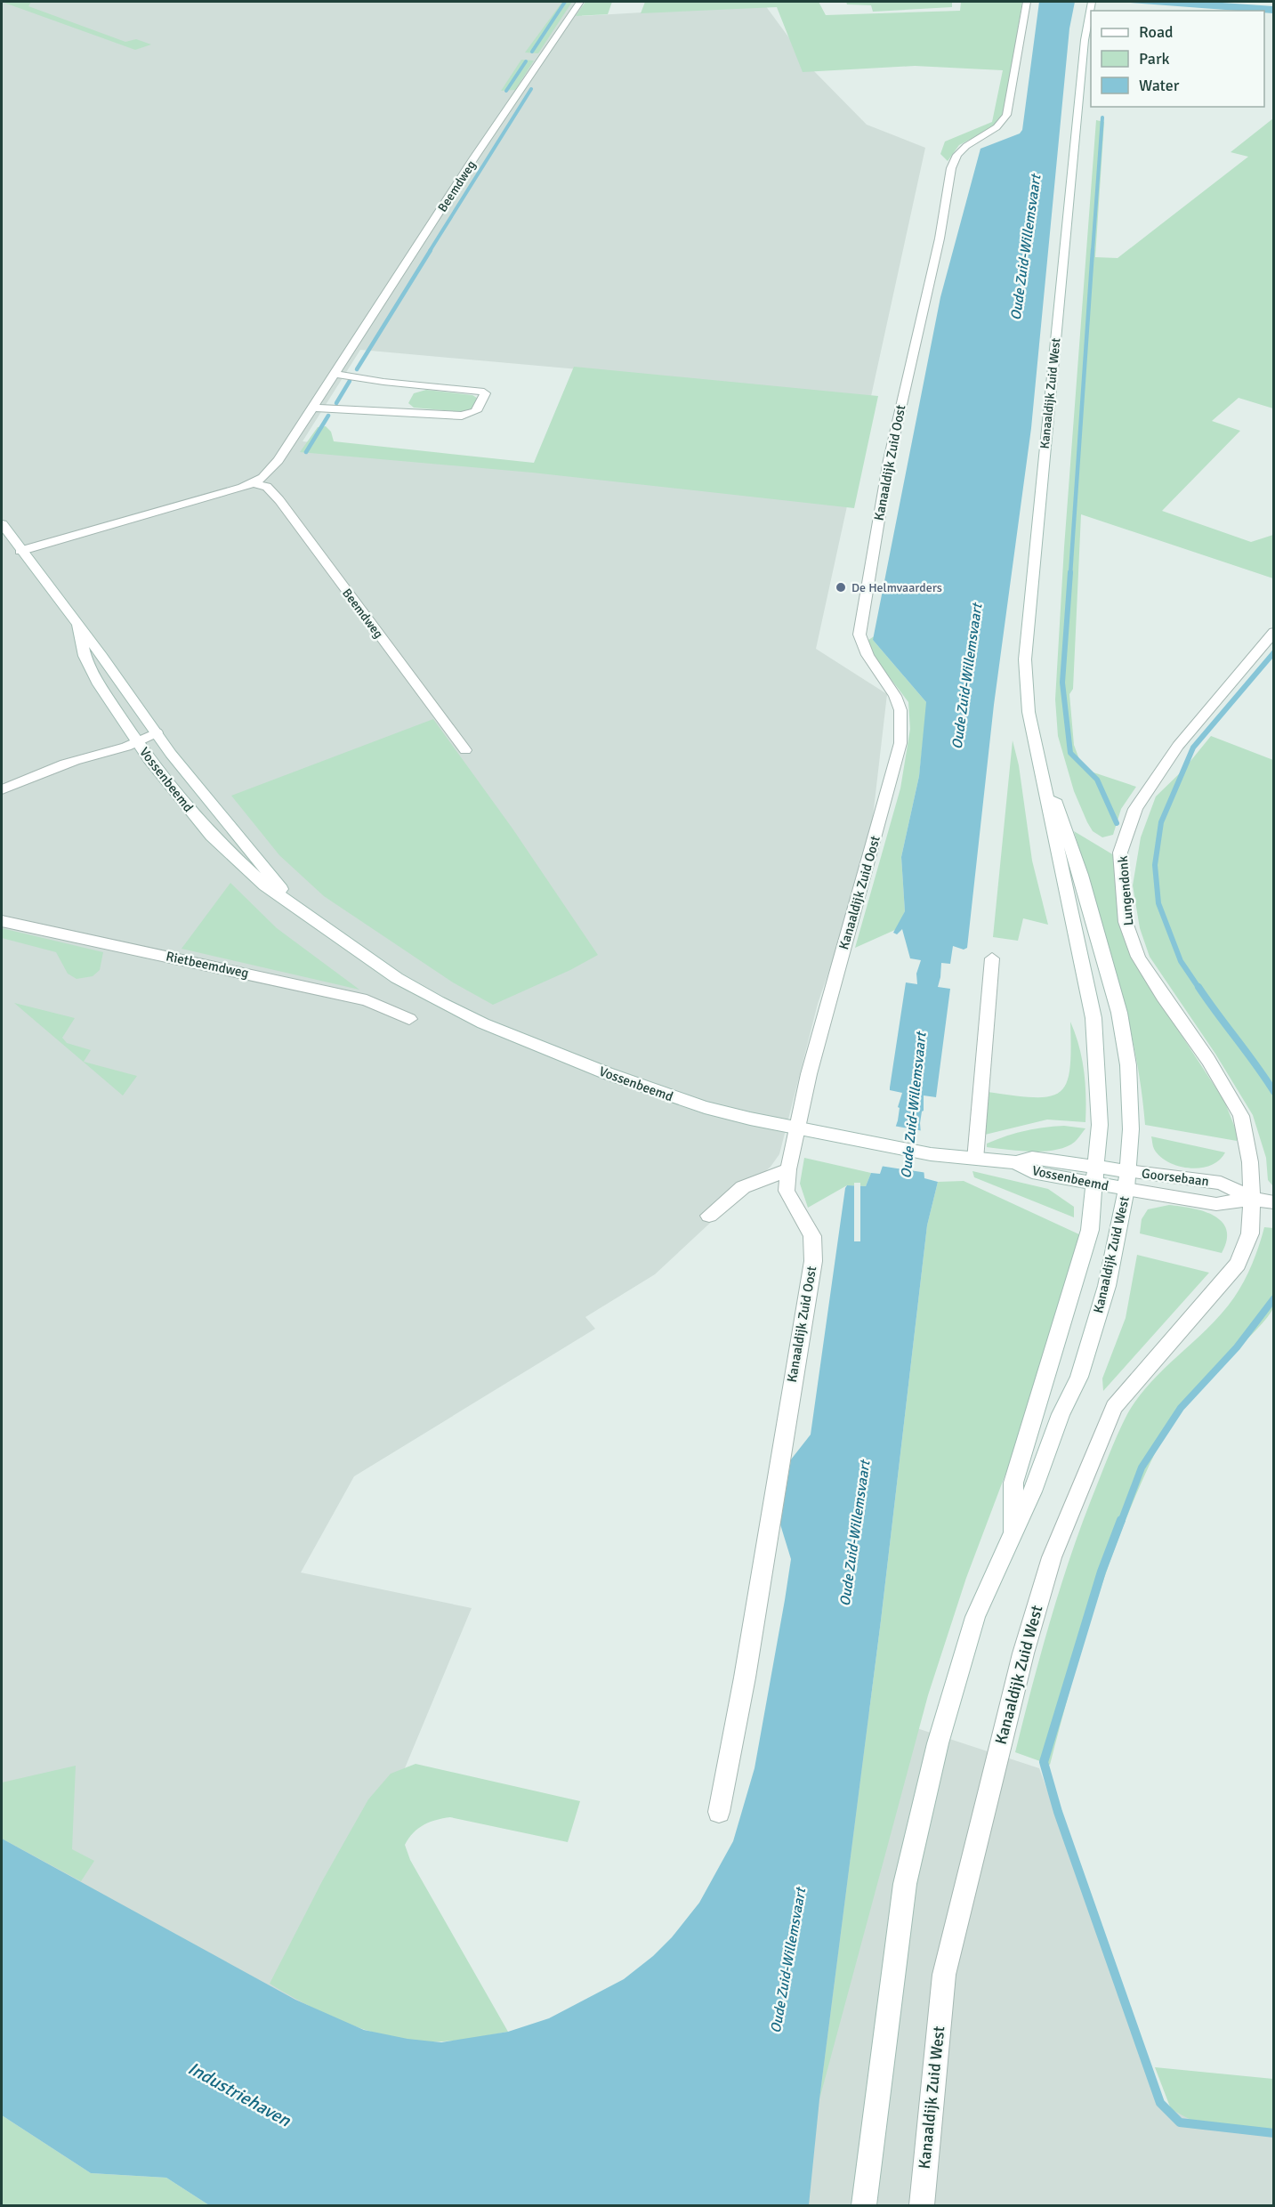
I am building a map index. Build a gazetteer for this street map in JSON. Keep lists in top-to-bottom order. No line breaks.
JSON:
{"streets":{"street":["Beemdweg","Kanaaldijk Zuid West","Kanaaldijk Zuid Oost","Vossenbeemd","Lungendonk","Rietbeemdweg","Goorsebaan"]},"crossings":[["Beemdweg","Vossenbeemd"],["Kanaaldijk Zuid West","Vossenbeemd"],["Kanaaldijk Zuid West","Lungendonk"],["Kanaaldijk Zuid West","Goorsebaan"],["Kanaaldijk Zuid Oost","Vossenbeemd"],["Vossenbeemd","Goorsebaan"],["Lungendonk","Goorsebaan"]],"water":["Oude Zuid-Willemsvaart","Industriehaven"],"places":["De Helmvaarders"],"legend":["Road","Park","Water"]}
